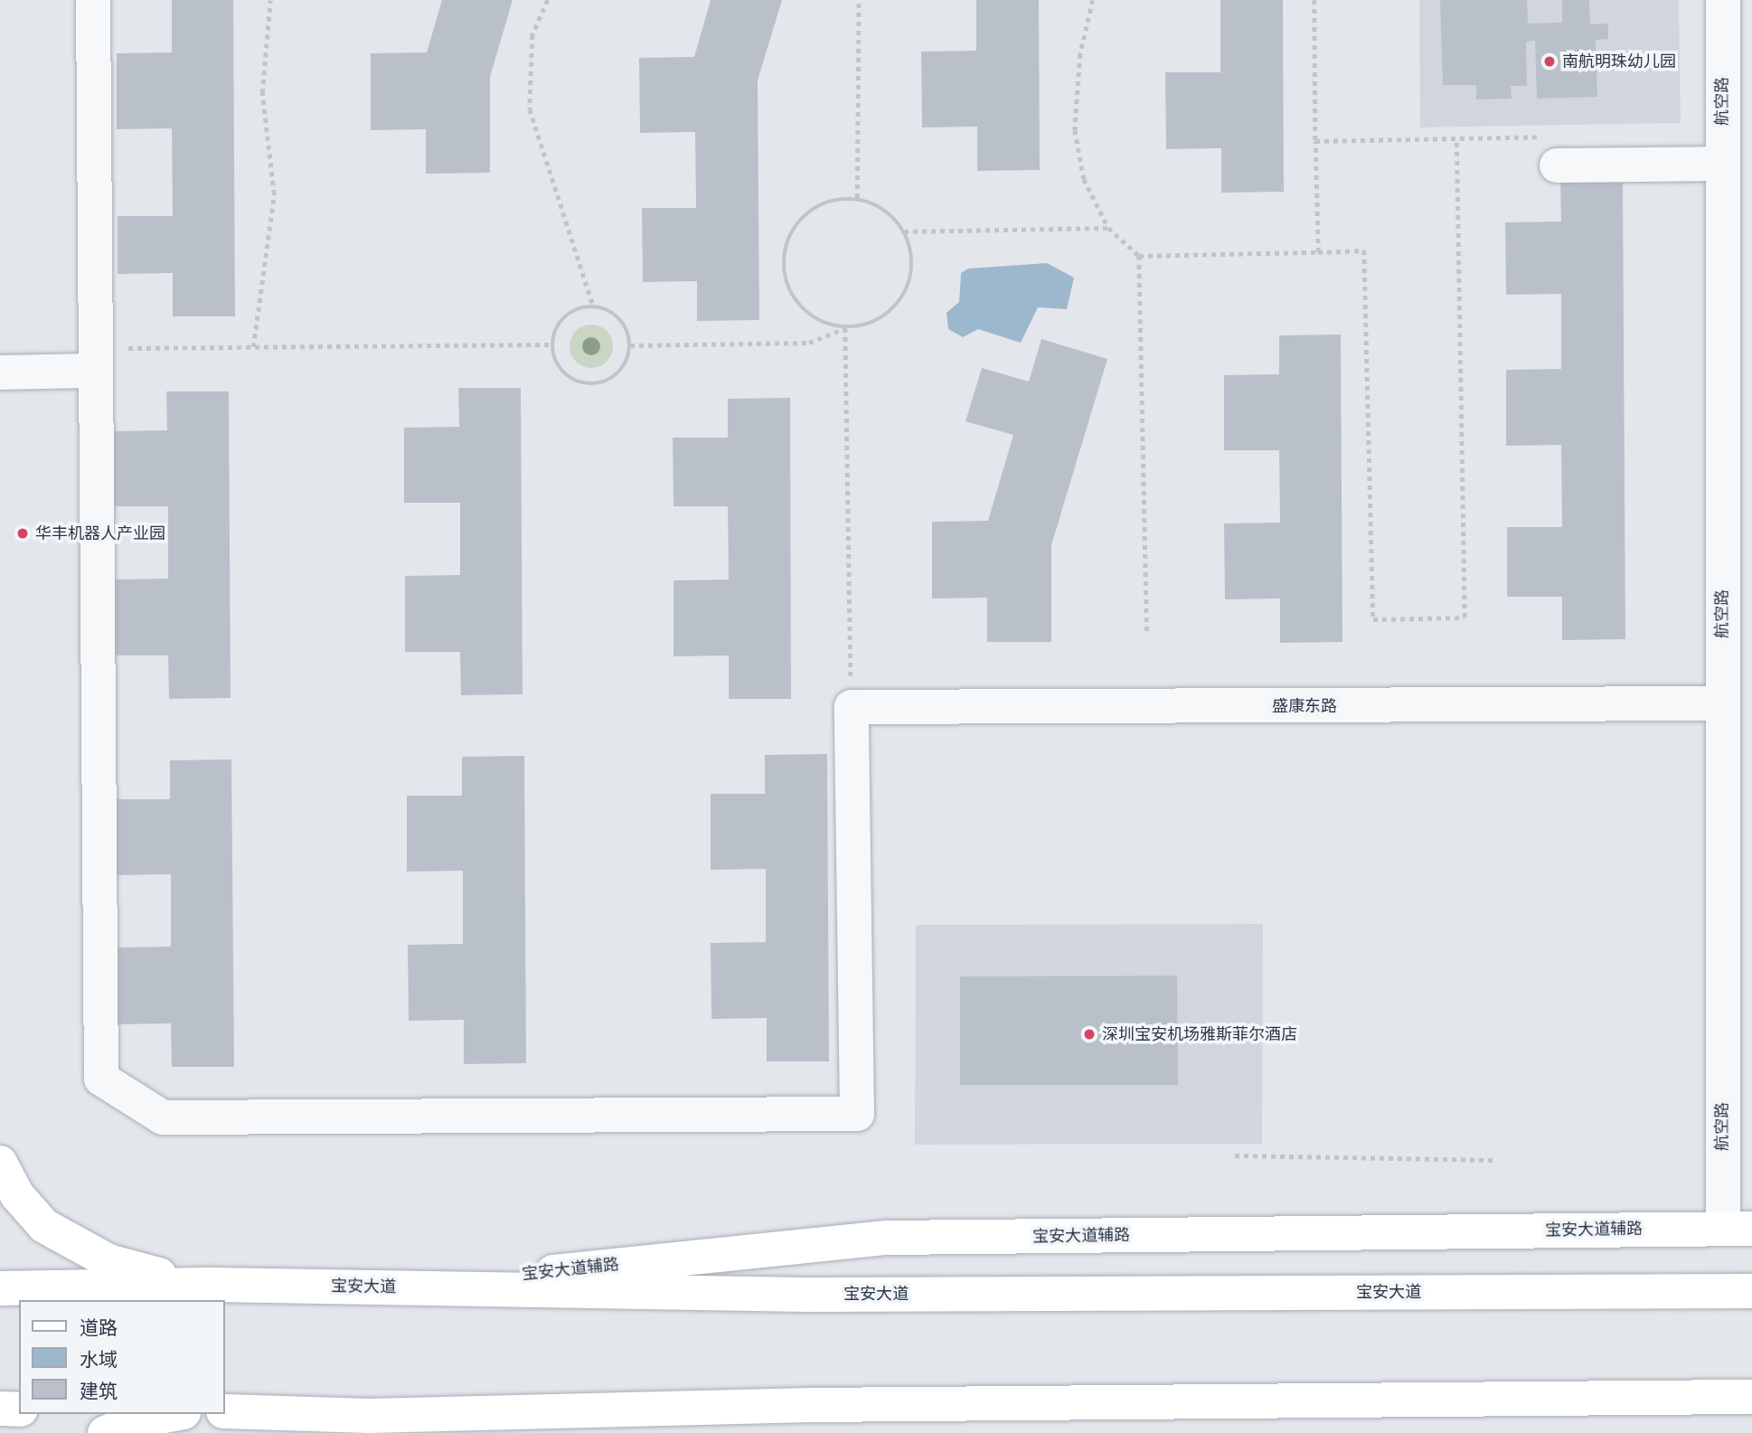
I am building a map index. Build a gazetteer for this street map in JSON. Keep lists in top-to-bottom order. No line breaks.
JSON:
{"streets":{"main road":["宝安大道辅路","宝安大道"],"street":["航空路","盛康东路"]},"crossings":[["航空路","盛康东路"],["航空路","宝安大道辅路"],["宝安大道辅路","宝安大道"]],"places":["南航明珠幼儿园","华丰机器人产业园","深圳宝安机场雅斯菲尔酒店"],"legend":["道路","水域","建筑"]}
